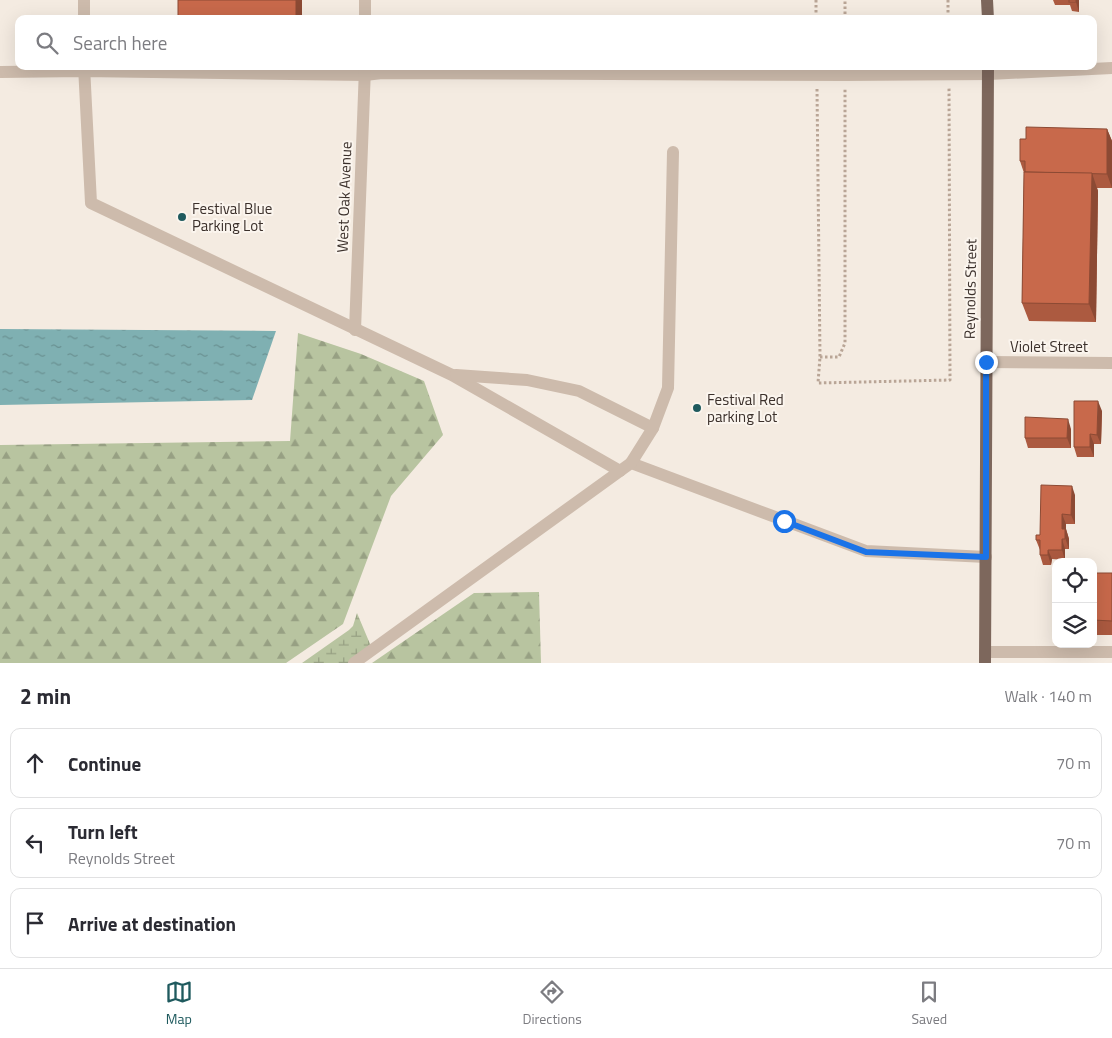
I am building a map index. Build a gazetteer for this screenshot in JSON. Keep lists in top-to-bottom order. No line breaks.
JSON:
{"streets":{"main road":["Reynolds Street"],"street":["West Oak Avenue","Violet Street"]},"crossings":[["Reynolds Street","Violet Street"]],"places":["Festival Blue Parking Lot","Festival Red parking Lot"],"page":{"search":"Search here","heading":["2 min","Walk · 140 m"],"list":[["Continue","70 m"],["Turn left","Reynolds Street","70 m"],"Arrive at destination"],"nav":["Map","Directions","Saved"]}}
